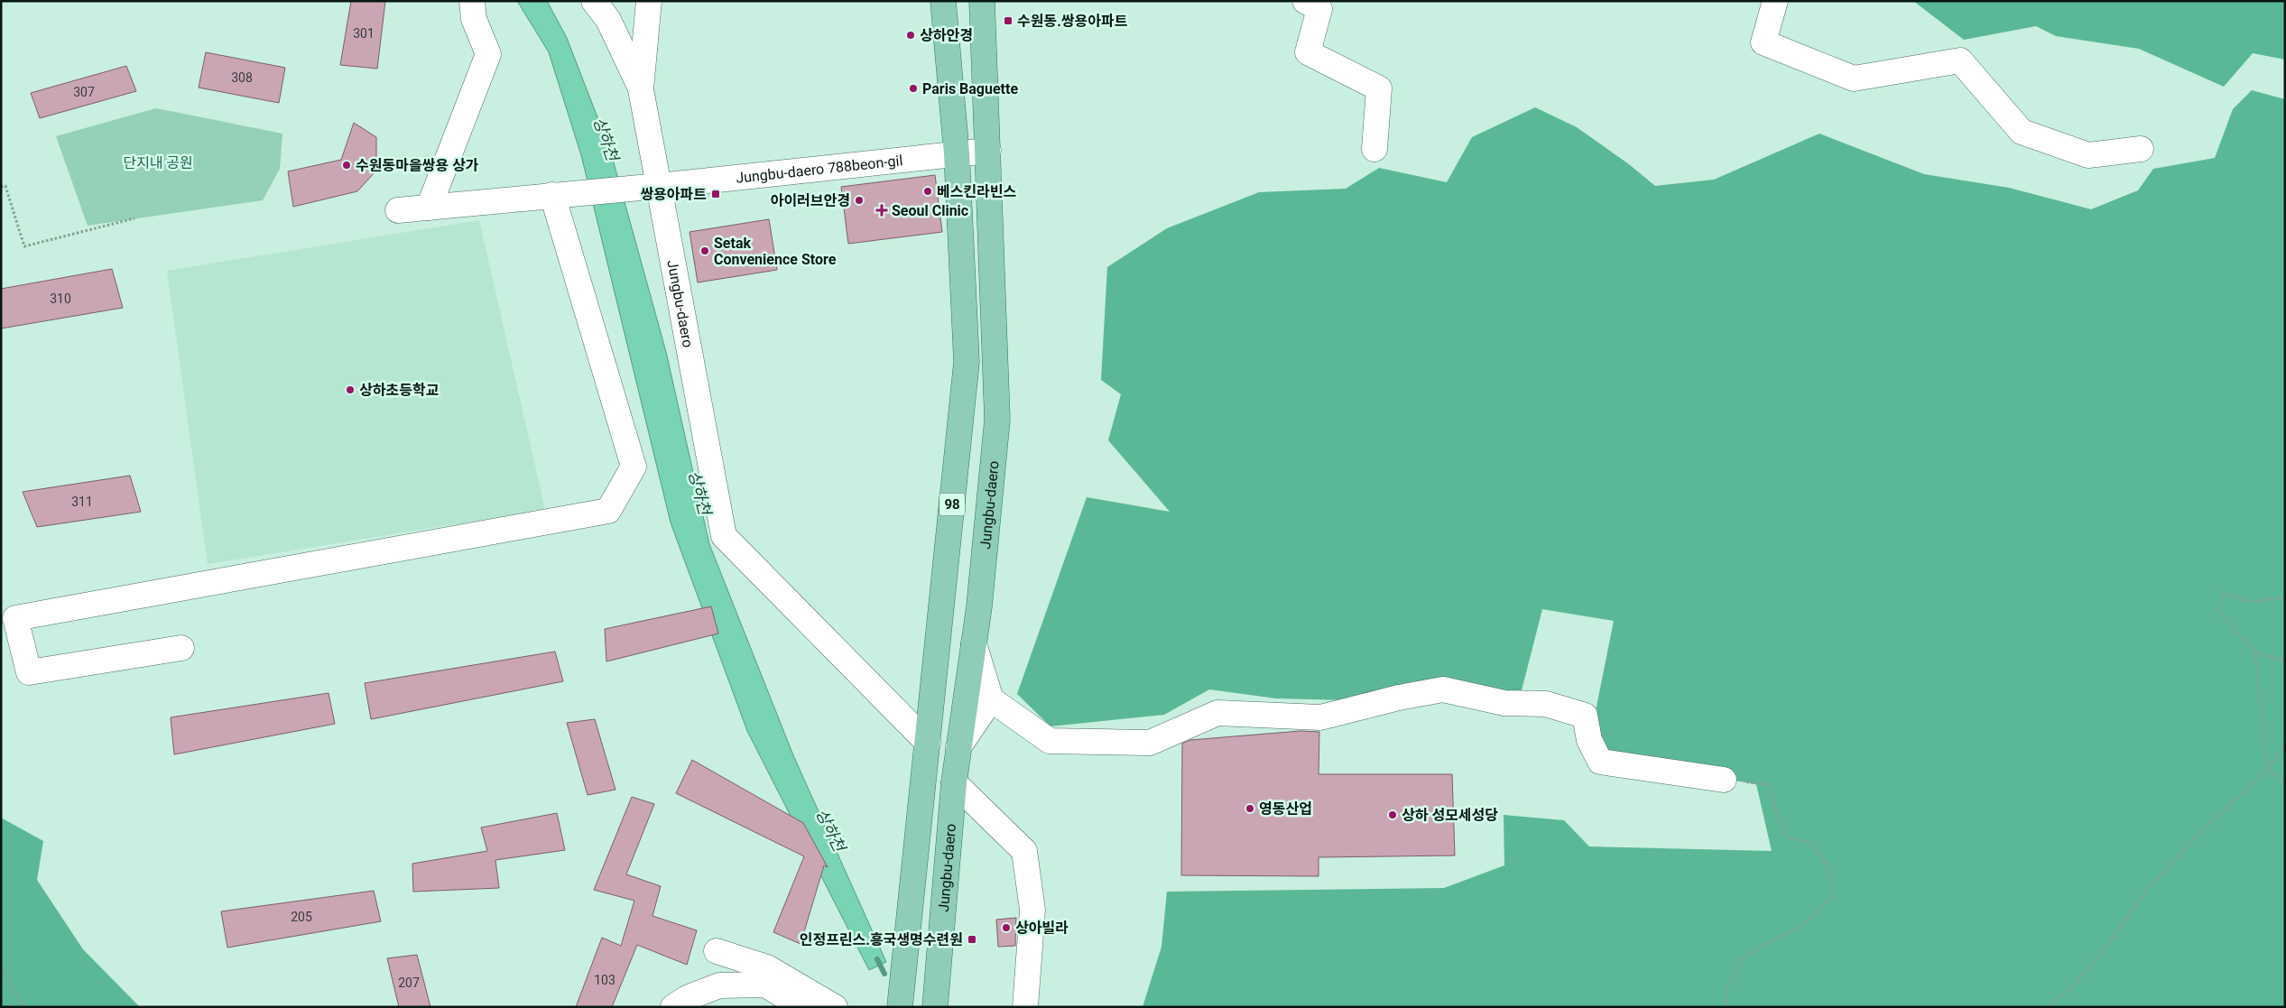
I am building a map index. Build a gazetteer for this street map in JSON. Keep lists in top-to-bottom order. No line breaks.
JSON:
{"streets":{"main road":["Jungbu-daero","98"],"street":["Jungbu-daero 788beon-gil"]},"crossings":[["Jungbu-daero 788beon-gil","Jungbu-daero"],["Jungbu-daero 788beon-gil","98"],["Jungbu-daero","98"]],"water":["상하천"],"parks":["단지내 공원"],"places":{"transit":["수원동.쌍용아파트","쌍용아파트","인정프린스.흥국생명수련원"],"other":["상하안경","Paris Baguette","수원동마을쌍용 상가","베스킨라빈스","아이러브안경","Setak Convenience Store","상하초등학교","영동산업","상하 성모세성당","상아빌라"],"health":["Seoul Clinic"]},"house_numbers":["301","308","307","310","311","205","103","207"]}
